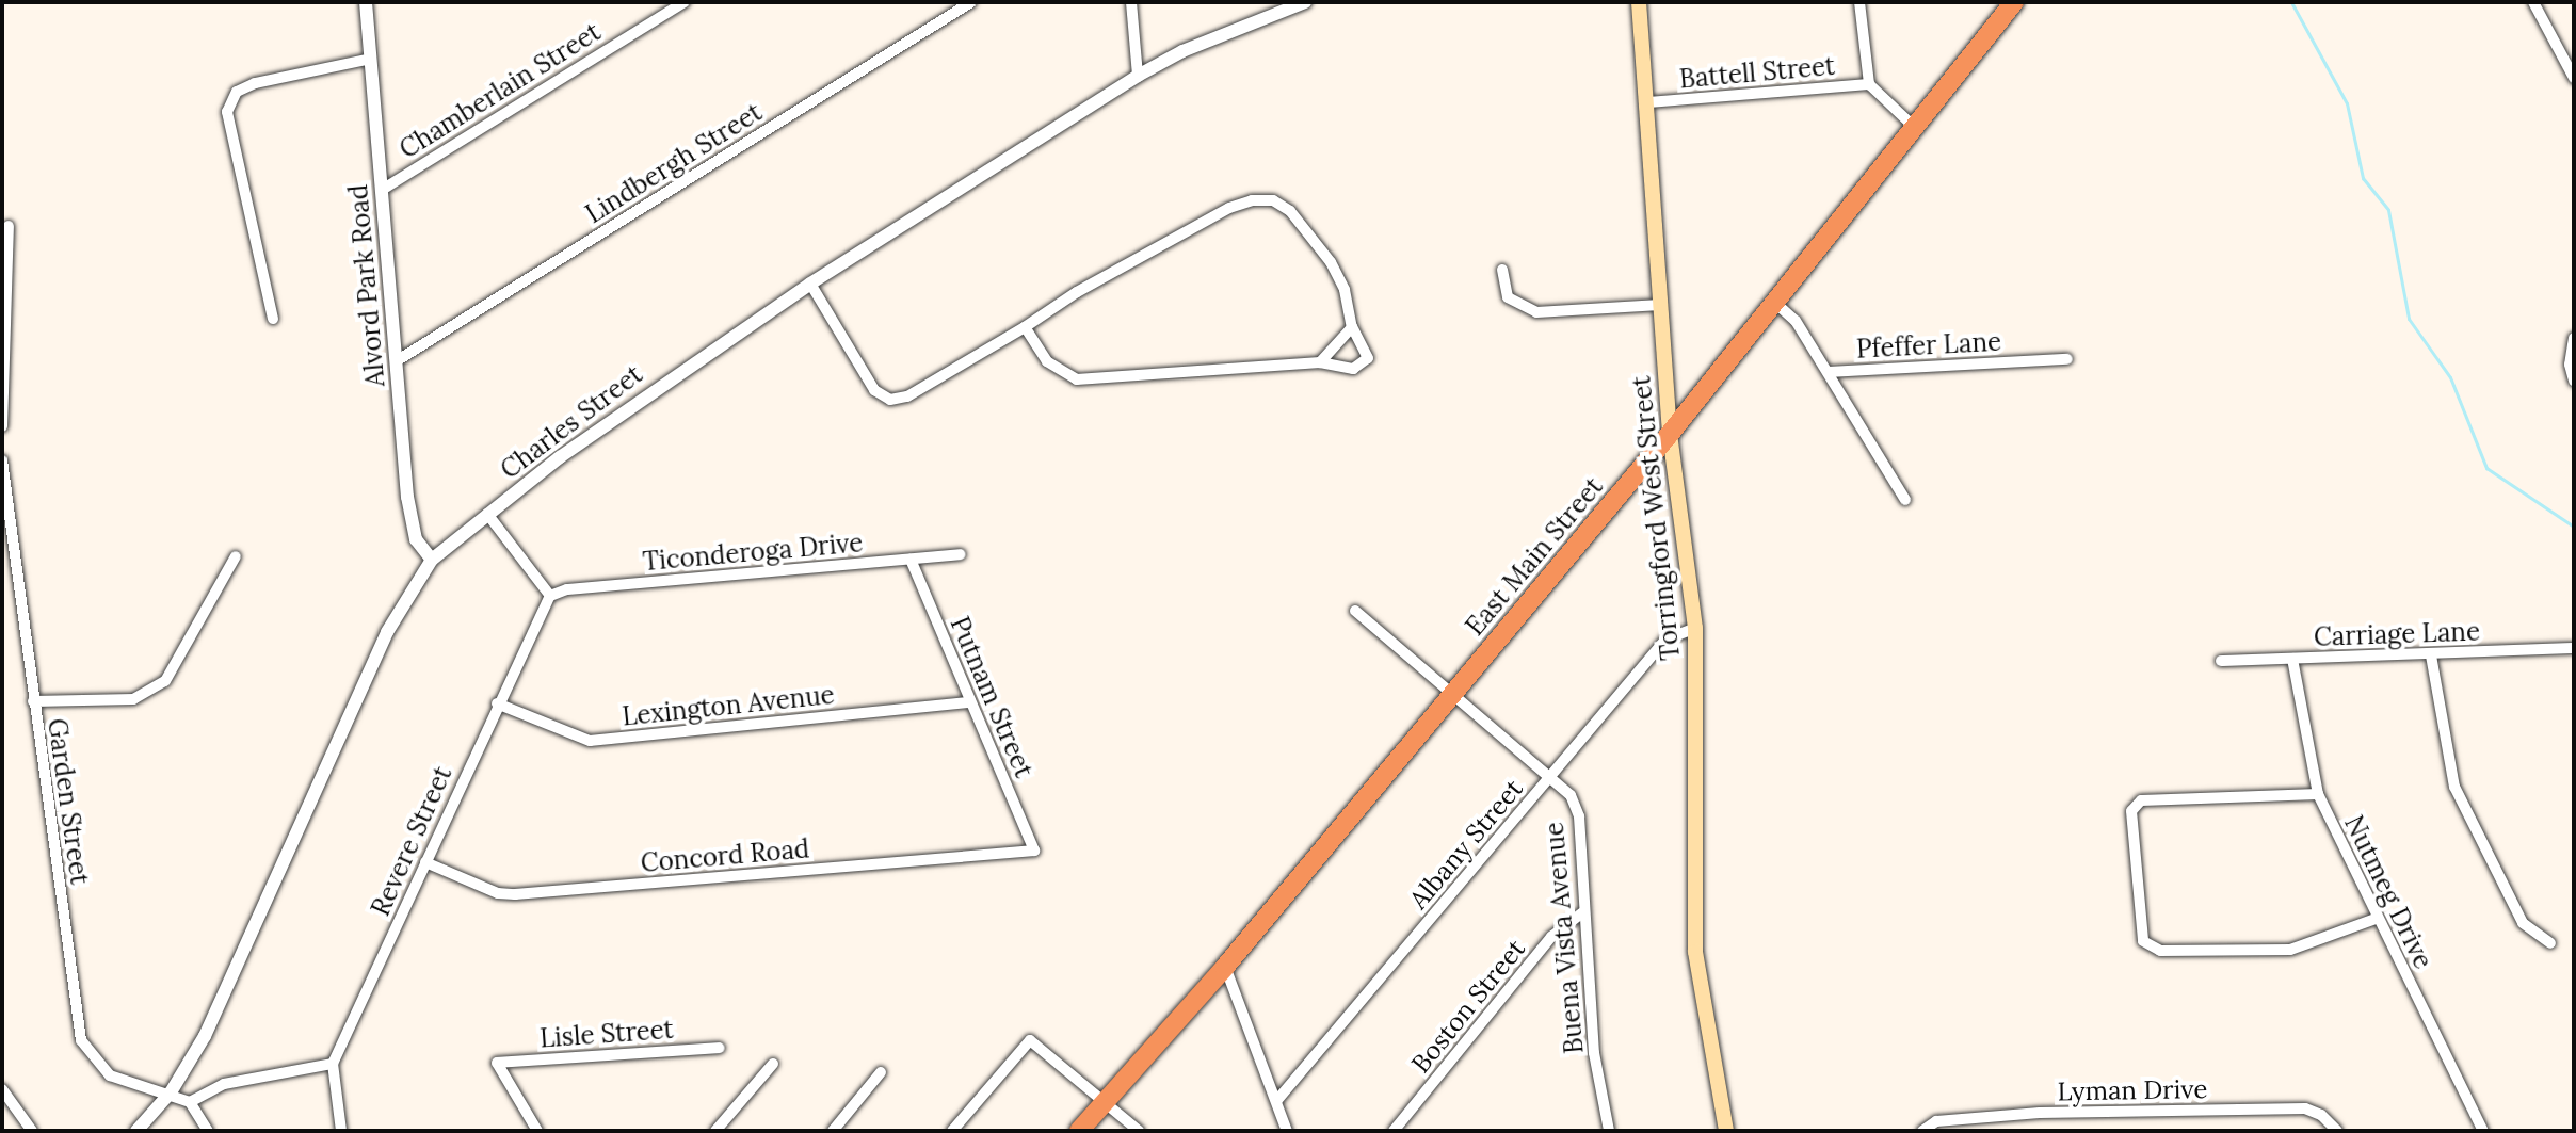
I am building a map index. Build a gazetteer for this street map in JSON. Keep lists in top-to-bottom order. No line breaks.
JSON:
{"streets":{"highway":["East Main Street"],"main road":["Torringford West Street"],"street":["Battell Street","Chamberlain Street","Lindbergh Street","Alvord Park Road","Pfeffer Lane","Charles Street","Ticonderoga Drive","Carriage Lane","Putnam Street","Lexington Avenue","Garden Street","Revere Street","Albany Street","Concord Road","Nutmeg Drive","Buena Vista Avenue","Boston Street","Lisle Street","Lyman Drive"]},"crossings":[["Battell Street","Torringford West Street"],["Chamberlain Street","Alvord Park Road"],["Lindbergh Street","Alvord Park Road"],["Alvord Park Road","Charles Street"],["Pfeffer Lane","East Main Street"],["Charles Street","Garden Street"],["Torringford West Street","East Main Street"],["Torringford West Street","Albany Street"],["Ticonderoga Drive","Putnam Street"],["Ticonderoga Drive","Revere Street"],["East Main Street","Buena Vista Avenue"],["Carriage Lane","Nutmeg Drive"],["Putnam Street","Lexington Avenue"],["Putnam Street","Concord Road"],["Lexington Avenue","Revere Street"],["Revere Street","Concord Road"],["Albany Street","Buena Vista Avenue"],["Buena Vista Avenue","Boston Street"]]}
